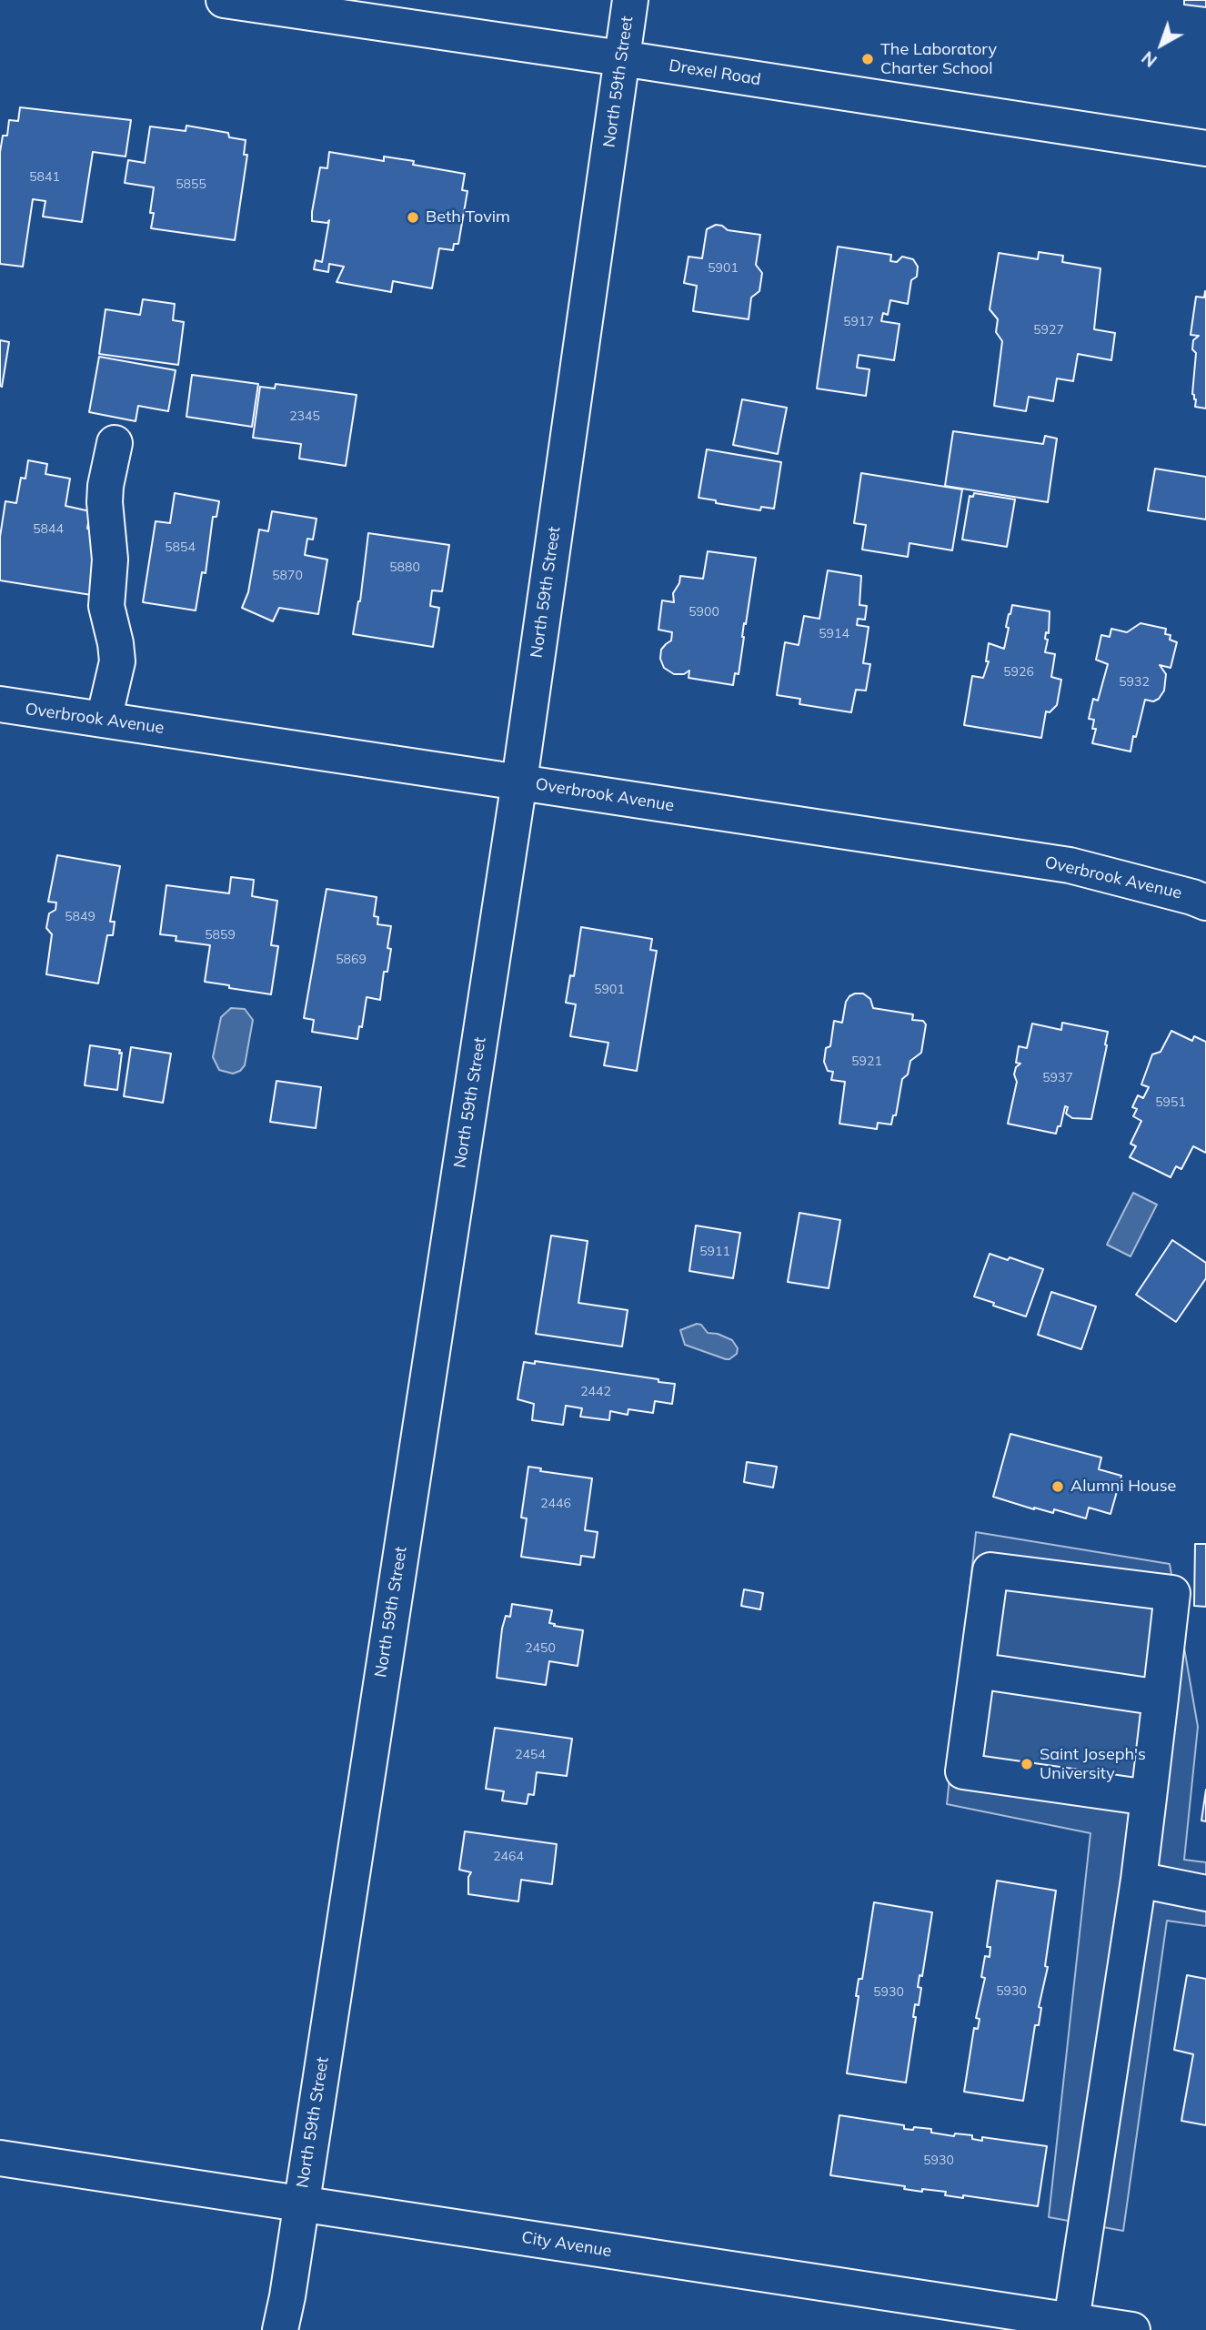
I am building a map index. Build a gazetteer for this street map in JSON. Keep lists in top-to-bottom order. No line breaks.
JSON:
{"streets":{"main road":["Drexel Road","North 59th Street","Overbrook Avenue","City Avenue"]},"crossings":[["Drexel Road","North 59th Street"],["North 59th Street","Overbrook Avenue"],["North 59th Street","City Avenue"]],"places":["The Laboratory Charter School","Beth Tovim","Alumni House","Saint Joseph's University"],"house_numbers":["5841","5855","5901","5917","5927","2345","5844","5854","5880","5870","5900","5914","5926","5932","5849","5859","5869","5901","5921","5937","5951","5911","2442","2446","2450","2454","2464","5930","5930","5930"],"north":"bottom left"}
